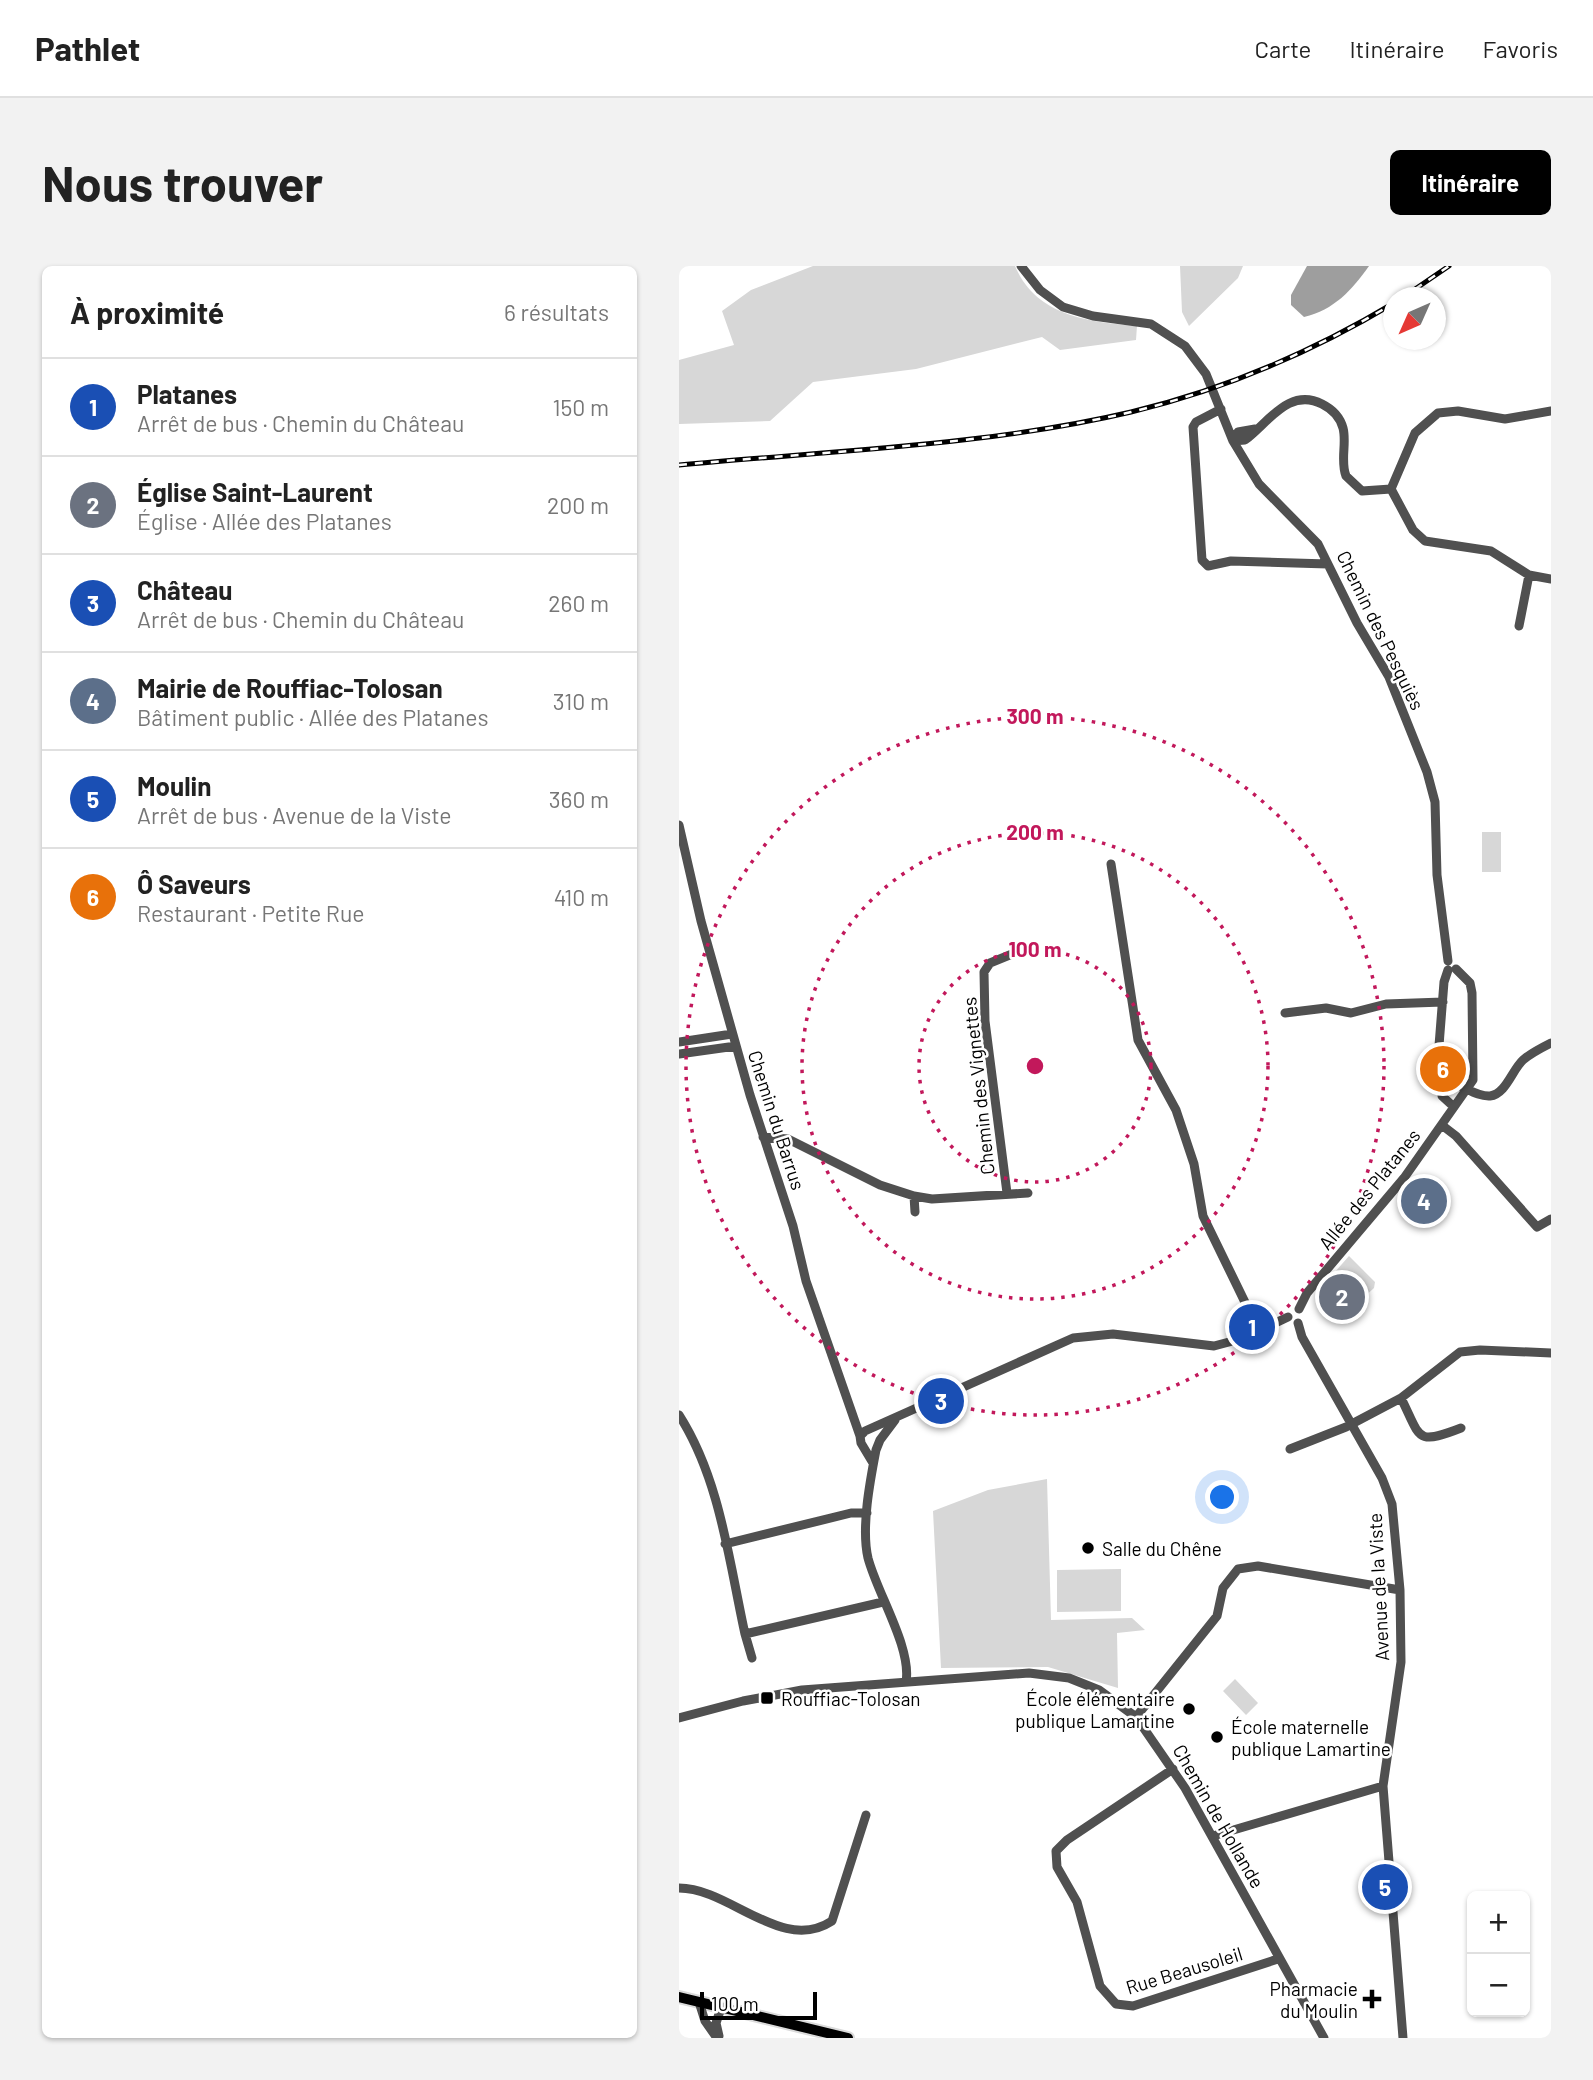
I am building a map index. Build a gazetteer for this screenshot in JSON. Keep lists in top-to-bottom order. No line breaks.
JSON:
{"streets":{"street":["Chemin des Pesquiès","Chemin des Vignettes","Chemin du Barrus","Allée des Platanes","Avenue de la Viste","Chemin de Hollande","Rue Beausoleil"]},"crossings":[["Chemin des Pesquiès","Allée des Platanes"],["Allée des Platanes","Avenue de la Viste"],["Chemin de Hollande","Rue Beausoleil"]],"places":{"other":["Salle du Chêne","École élémentaire publique Lamartine","École maternelle publique Lamartine"],"transit":["Rouffiac-Tolosan"],"health":["Pharmacie du Moulin"]},"scale_bar":"100 m","north":"bottom left","page":{"header":"Pathlet","nav":["Carte","Itinéraire","Favoris"],"buttons":"Itinéraire","title":"Nous trouver","heading":["À proximité","6 résultats"],"list":[{"mark":"1","name":"Platanes","note":"Arrêt de bus · Chemin du Château","value":"150 m"},{"mark":"2","name":"Église Saint-Laurent","note":"Église · Allée des Platanes","value":"200 m"},{"mark":"3","name":"Château","note":"Arrêt de bus · Chemin du Château","value":"260 m"},{"mark":"4","name":"Mairie de Rouffiac-Tolosan","note":"Bâtiment public · Allée des Platanes","value":"310 m"},{"mark":"5","name":"Moulin","note":"Arrêt de bus · Avenue de la Viste","value":"360 m"},{"mark":"6","name":"Ô Saveurs","note":"Restaurant · Petite Rue","value":"410 m"}],"pins":["6","4","2","1","3","5"],"map_buttons":["+","−"],"scale":"100 m"},"rings":["300 m","200 m","100 m"]}
